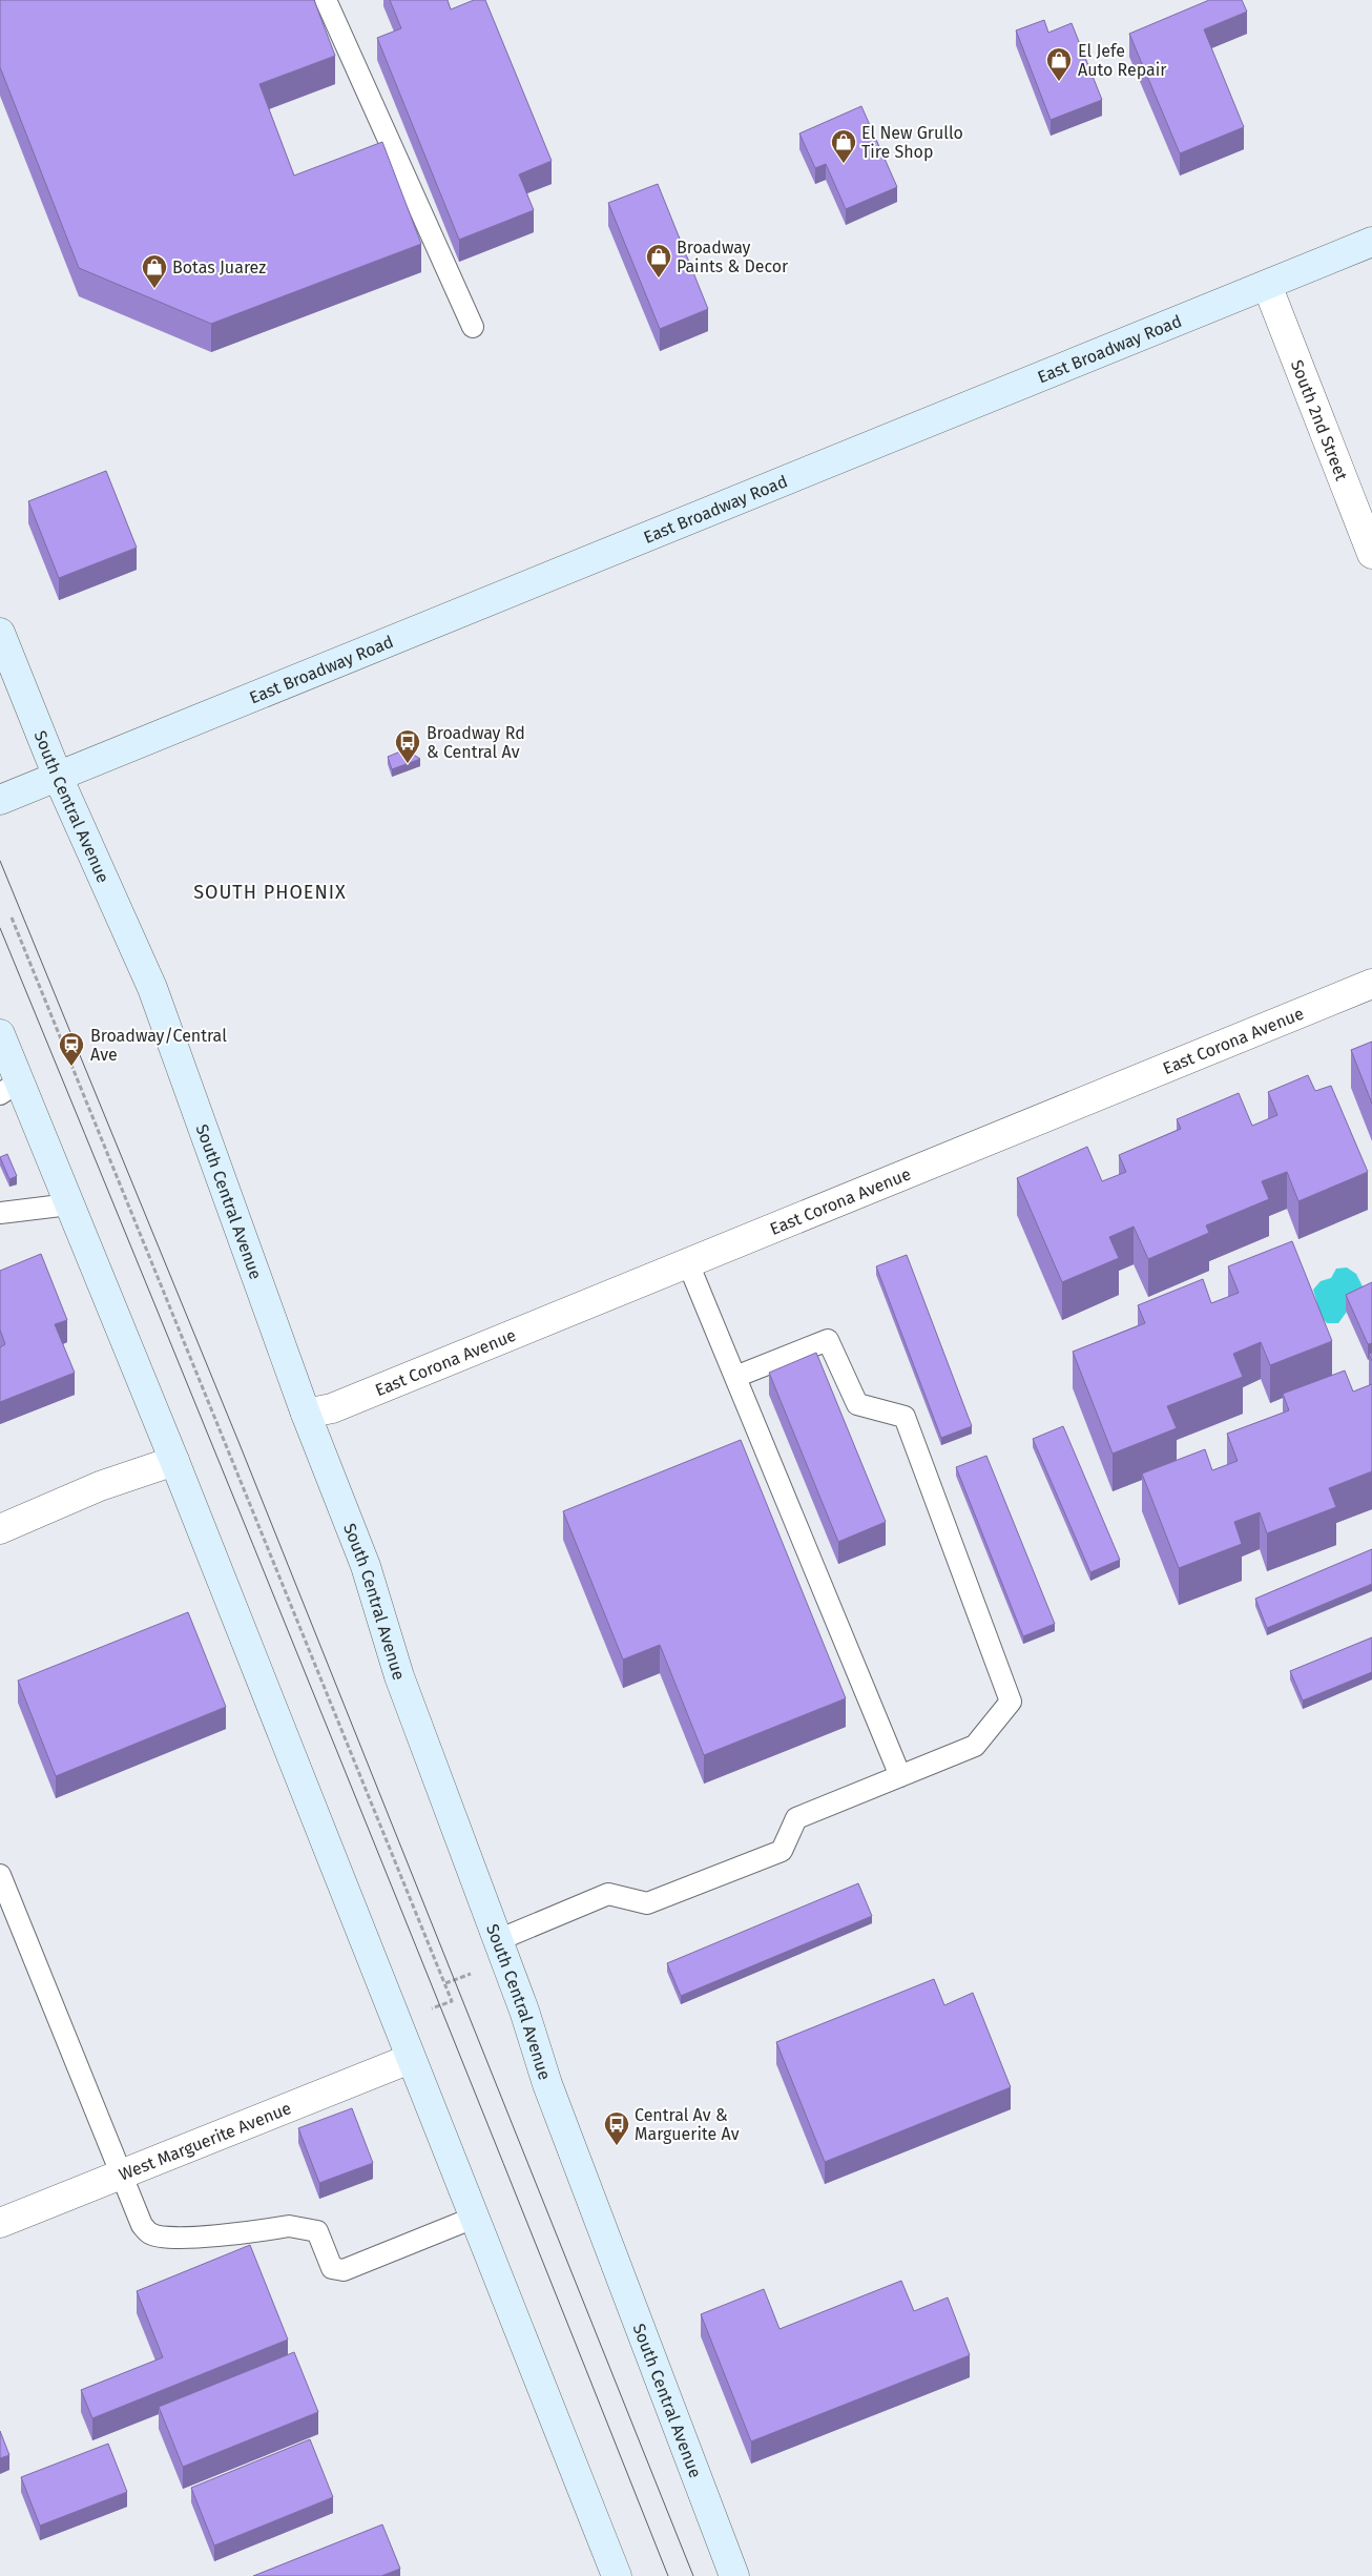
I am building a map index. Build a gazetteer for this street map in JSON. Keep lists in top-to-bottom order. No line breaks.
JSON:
{"streets":{"main road":["East Broadway Road","South Central Avenue"],"street":["South 2nd Street","East Corona Avenue","West Marguerite Avenue"]},"crossings":[["East Broadway Road","South 2nd Street"],["East Broadway Road","South Central Avenue"],["South Central Avenue","East Corona Avenue"]],"districts":["SOUTH PHOENIX"],"places":{"shop":["El Jefe Auto Repair","El New Grullo Tire Shop","Broadway Paints & Decor","Botas Juarez"],"bus stop":["Broadway Rd & Central Av","Central Av & Marguerite Av"],"station":["Broadway/Central Ave"]}}
